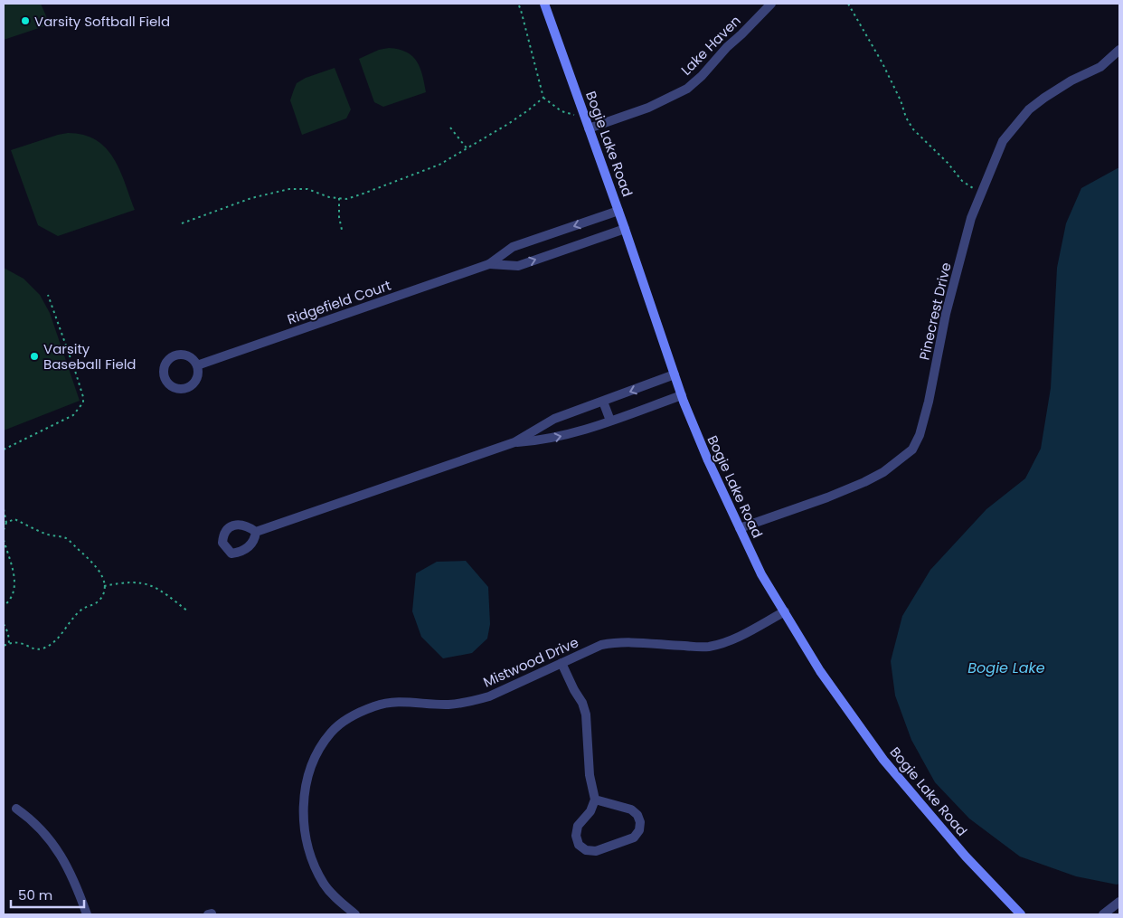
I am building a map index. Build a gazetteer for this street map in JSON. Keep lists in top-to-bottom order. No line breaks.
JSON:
{"streets":{"main road":["Bogie Lake Road"],"street":["Lake Haven","Ridgefield Court","Pinecrest Drive","Mistwood Drive"]},"crossings":[["Lake Haven","Bogie Lake Road"],["Bogie Lake Road","Ridgefield Court"],["Bogie Lake Road","Pinecrest Drive"],["Bogie Lake Road","Mistwood Drive"]],"water":["Bogie Lake"],"places":["Varsity Softball Field","Varsity Baseball Field"],"scale_bar":"50 m"}
